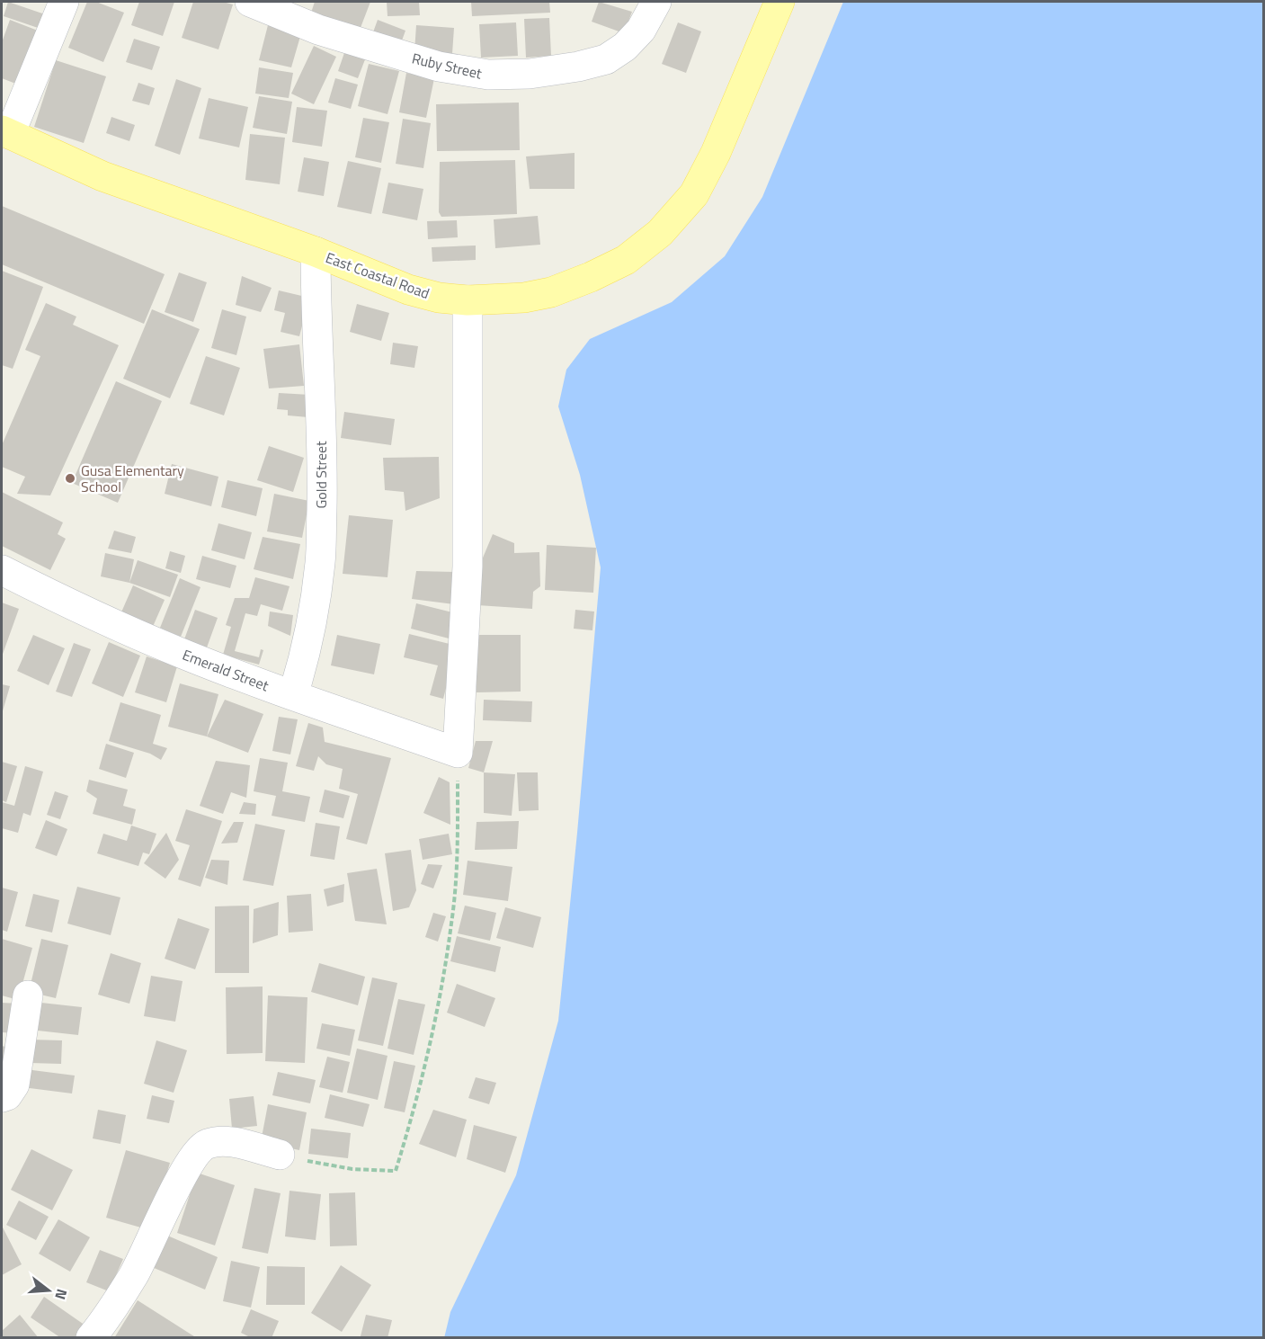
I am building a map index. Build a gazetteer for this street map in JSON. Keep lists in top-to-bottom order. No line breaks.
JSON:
{"streets":{"main road":["East Coastal Road"],"street":["Ruby Street","Gold Street","Emerald Street"]},"crossings":[["East Coastal Road","Gold Street"],["Gold Street","Emerald Street"]],"places":["Gusa Elementary School"],"north":"right"}
